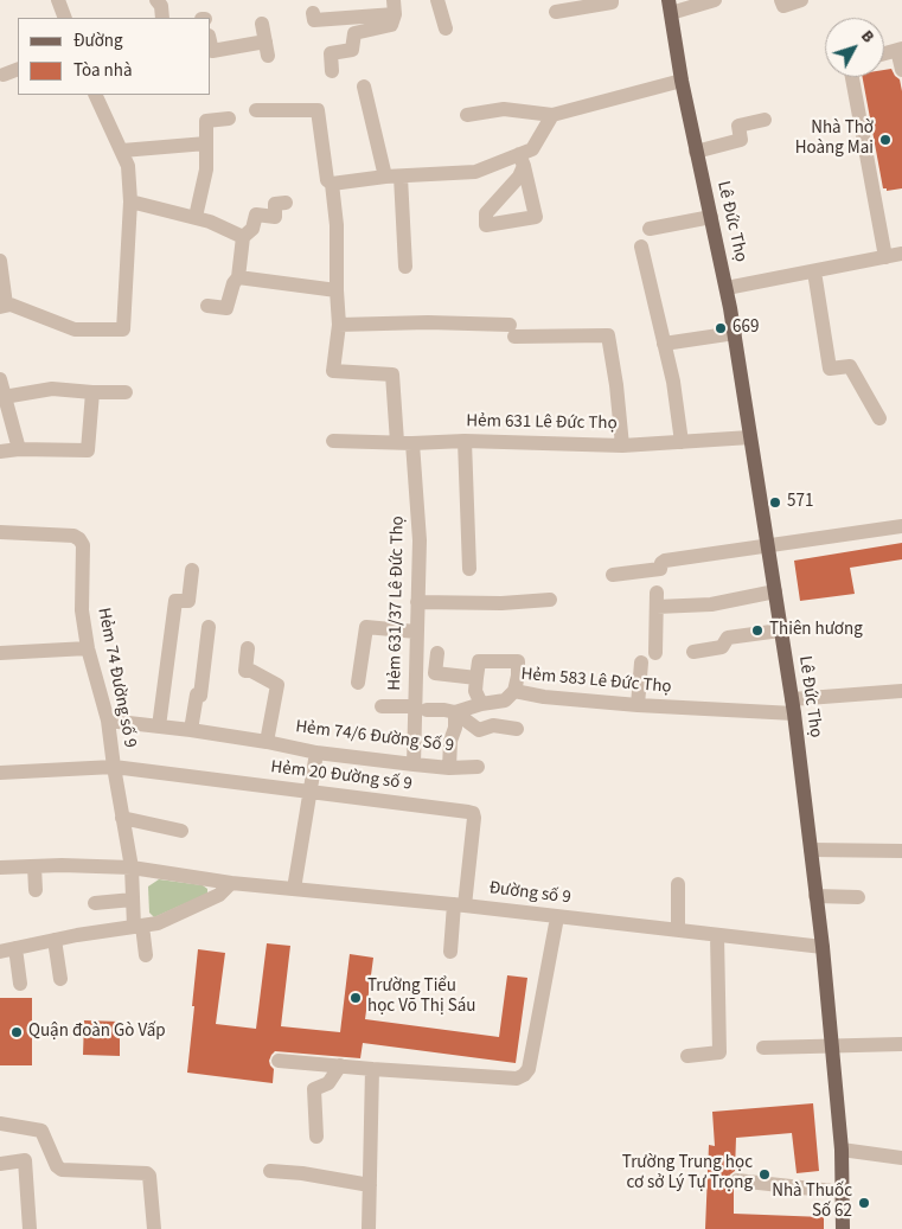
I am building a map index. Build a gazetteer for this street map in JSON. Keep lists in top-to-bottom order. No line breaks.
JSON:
{"streets":{"main road":["Lê Đức Thọ"],"street":["Hẻm 631 Lê Đức Thọ","Hẻm 631/37 Lê Đức Thọ","Hẻm 74 Đường số 9","Hẻm 583 Lê Đức Thọ","Hẻm 74/6 Đường Số 9","Hẻm 20 Đường số 9","Đường số 9"]},"crossings":[["Lê Đức Thọ","Hẻm 631 Lê Đức Thọ"],["Lê Đức Thọ","Hẻm 583 Lê Đức Thọ"],["Lê Đức Thọ","Đường số 9"],["Hẻm 631 Lê Đức Thọ","Hẻm 631/37 Lê Đức Thọ"],["Hẻm 631/37 Lê Đức Thọ","Hẻm 74/6 Đường Số 9"],["Hẻm 74 Đường số 9","Hẻm 74/6 Đường Số 9"],["Hẻm 74 Đường số 9","Hẻm 20 Đường số 9"],["Hẻm 74 Đường số 9","Đường số 9"],["Hẻm 20 Đường số 9","Đường số 9"]],"places":["Nhà Thờ Hoàng Mai","669","571","Thiên hương","Trường Tiểu học Võ Thị Sáu","Quận đoàn Gò Vấp","Trường Trung học cơ sở Lý Tự Trọng","Nhà Thuốc Số 62"],"legend":["Đường","Tòa nhà"],"north":"top right"}
